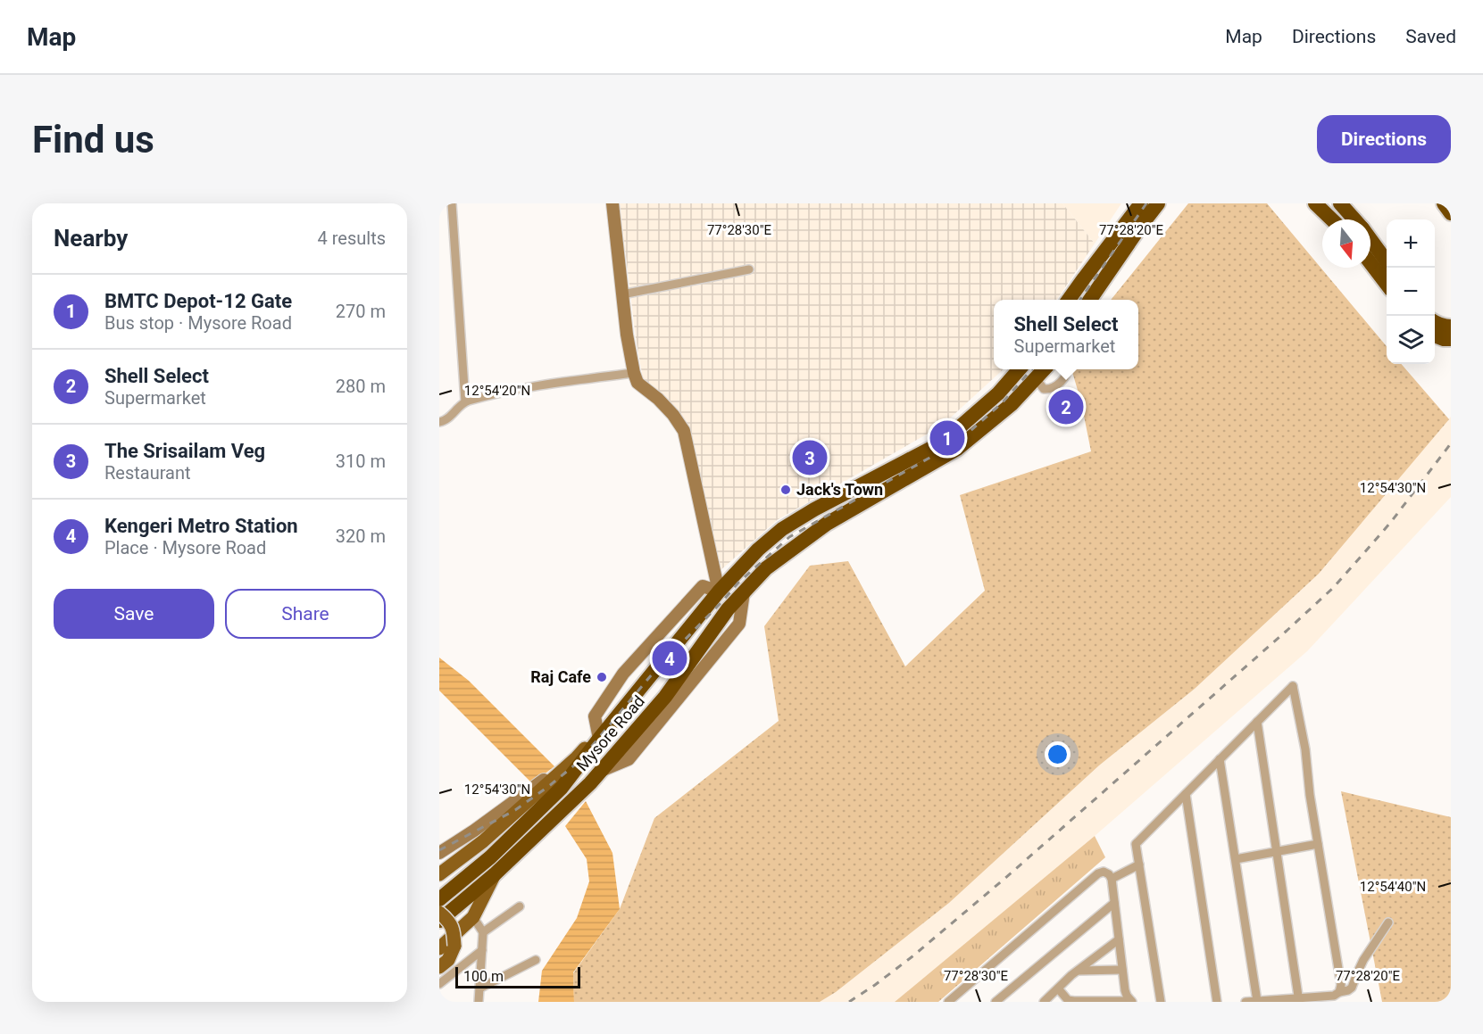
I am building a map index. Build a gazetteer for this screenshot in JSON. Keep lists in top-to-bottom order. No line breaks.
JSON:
{"streets":{"highway":["Mysore Road"]},"places":["Jack's Town","Raj Cafe"],"scale_bar":"100 m","north":"bottom","page":{"header":"Map","nav":["Map","Directions","Saved"],"buttons":["Directions",["Save","Share"]],"title":"Find us","heading":["Nearby","4 results"],"map_buttons":["+","−"],"list":[{"mark":"1","name":"BMTC Depot-12 Gate","note":"Bus stop · Mysore Road","value":"270 m"},{"mark":"2","name":"Shell Select","note":"Supermarket","value":"280 m"},{"mark":"3","name":"The Srisailam Veg","note":"Restaurant","value":"310 m"},{"mark":"4","name":"Kengeri Metro Station","note":"Place · Mysore Road","value":"320 m"}],"popup":["Shell Select","Supermarket"],"pins":["2","1","3","4"],"scale":"100 m"},"coordinates":["77°28'30\"E","77°28'20\"E","12°54'20\"N","12°54'30\"N","12°54'40\"N"]}
